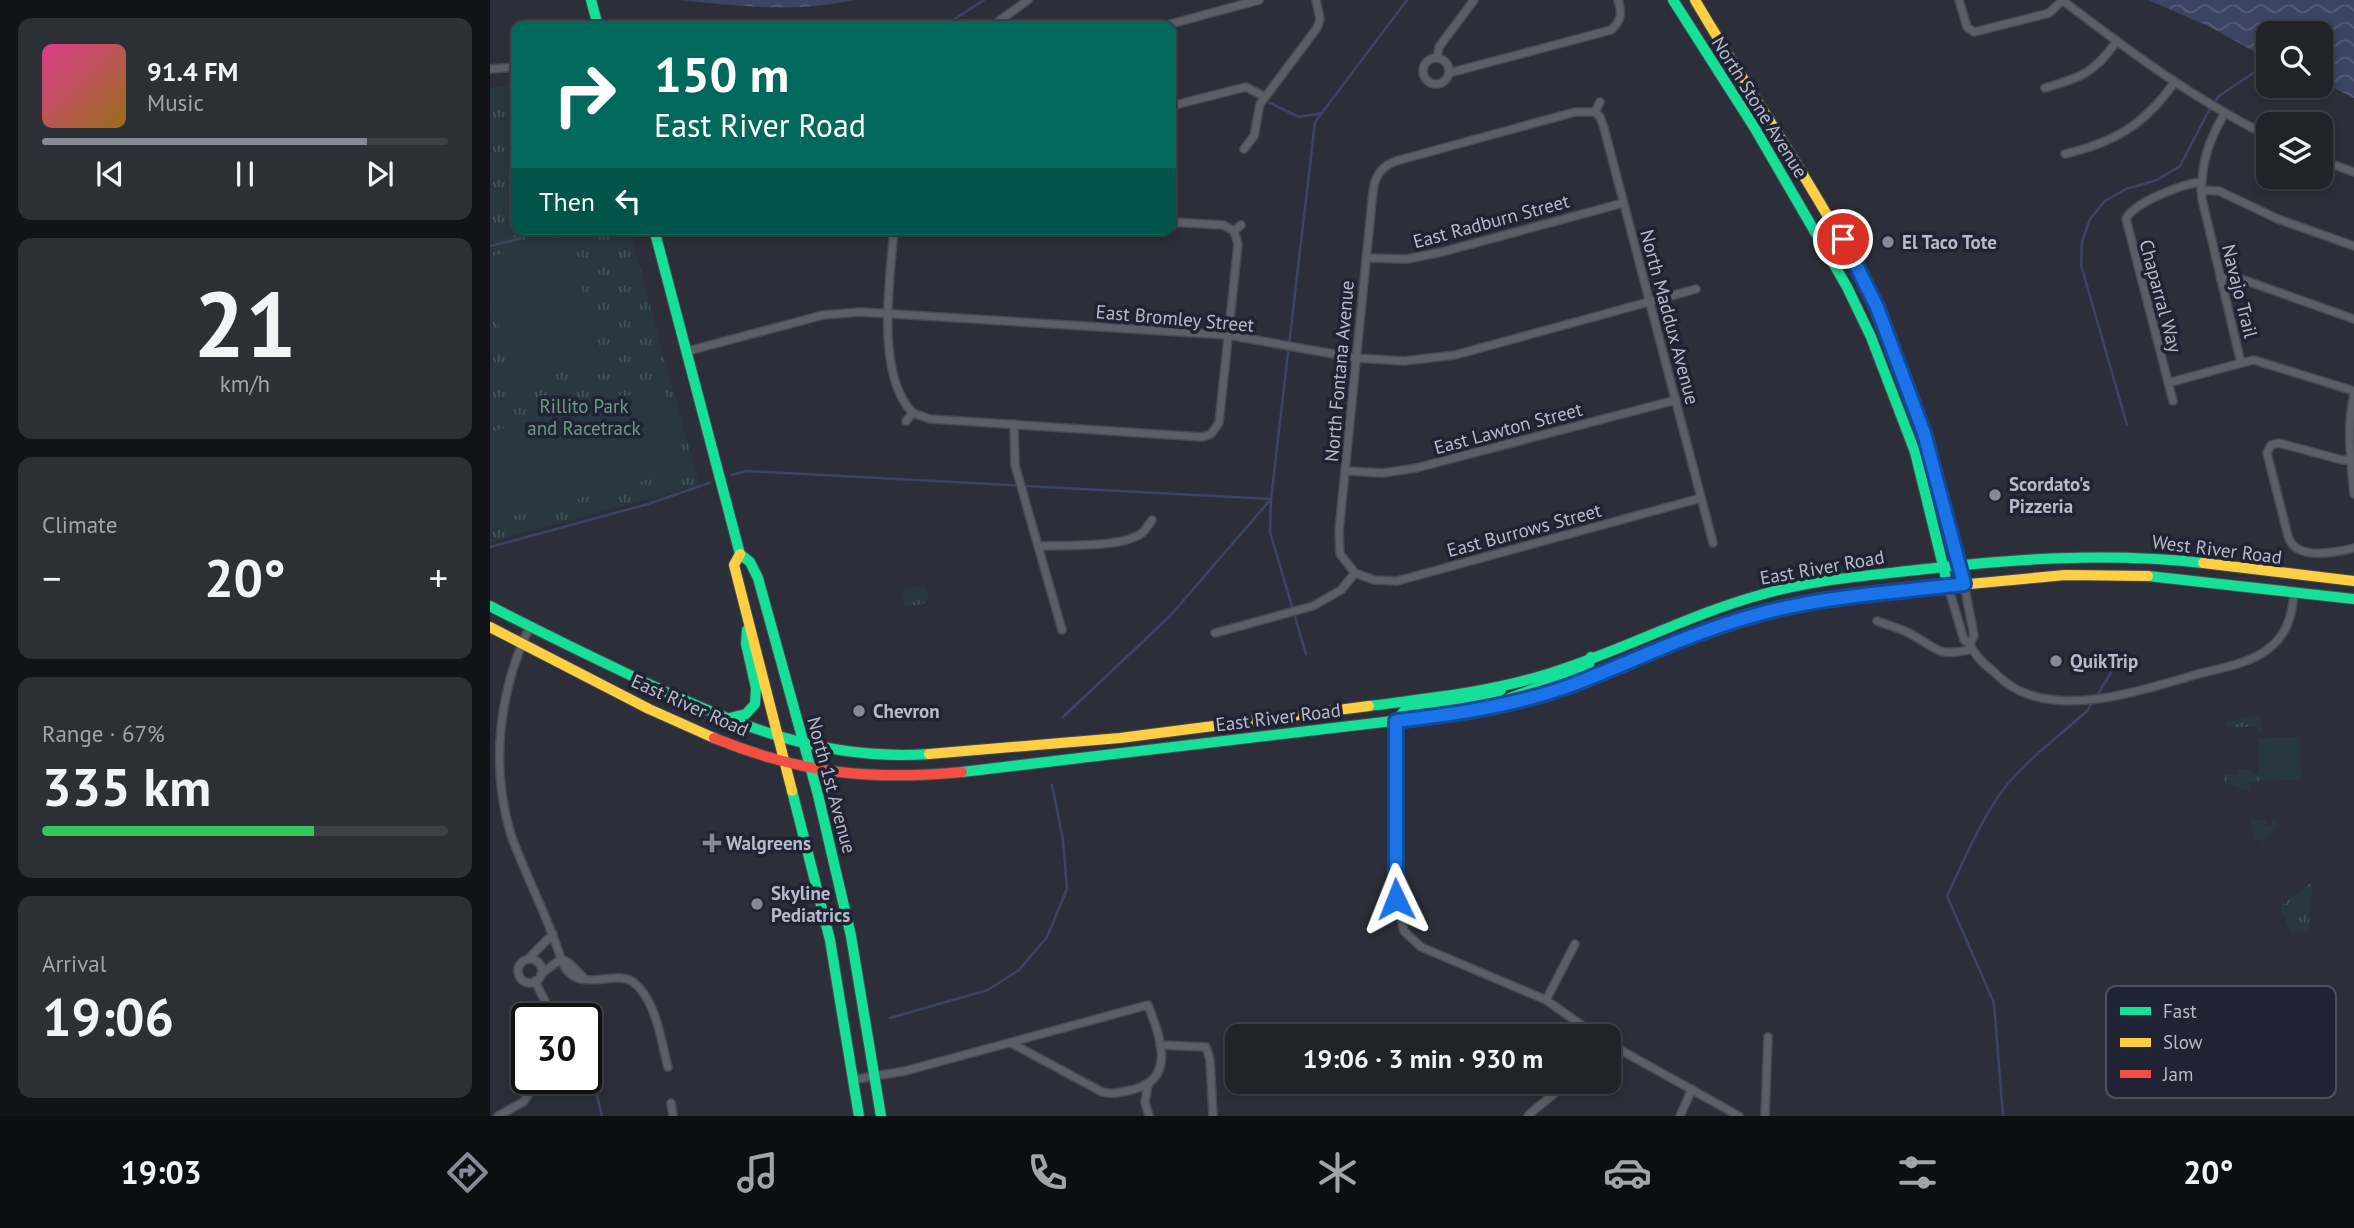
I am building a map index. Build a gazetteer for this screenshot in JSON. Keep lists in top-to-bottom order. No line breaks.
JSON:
{"streets":{"main road":["North Stone Avenue","West River Road","East River Road","North 1st Avenue"],"street":["East Radburn Street","Navajo Trail","Chaparral Way","North Maddux Avenue","East Bromley Street","North Fontana Avenue","East Lawton Street","East Burrows Street"]},"crossings":[["North Stone Avenue","East River Road"],["East Radburn Street","North Maddux Avenue"],["East Radburn Street","North Fontana Avenue"],["Navajo Trail","Chaparral Way"],["North Maddux Avenue","East Bromley Street"],["North Maddux Avenue","North Fontana Avenue"],["North Maddux Avenue","East Lawton Street"],["North Maddux Avenue","East Burrows Street"],["East Bromley Street","North Fontana Avenue"],["East Bromley Street","North 1st Avenue"],["North Fontana Avenue","East Lawton Street"],["North Fontana Avenue","East Burrows Street"],["West River Road","East River Road"],["East River Road","North 1st Avenue"]],"parks":["Rillito Park and Racetrack"],"places":{"other":["El Taco Tote","Scordato's Pizzeria","QuikTrip","Chevron","Skyline Pediatrics"],"health":["Walgreens"]},"legend":["Fast","Slow","Jam"],"page":{"turn":["150 m","East River Road"],"song":["91.4 FM","Music"],"then":"Then","tile":[["21","km/h"],"Climate",["Range · 67%","335 km"],["Arrival","19:06"]],"heat":["−","20°","+"],"limit":"30","trip":"19:06 · 3 min · 930 m","tabs":["19:03","20°"]}}
